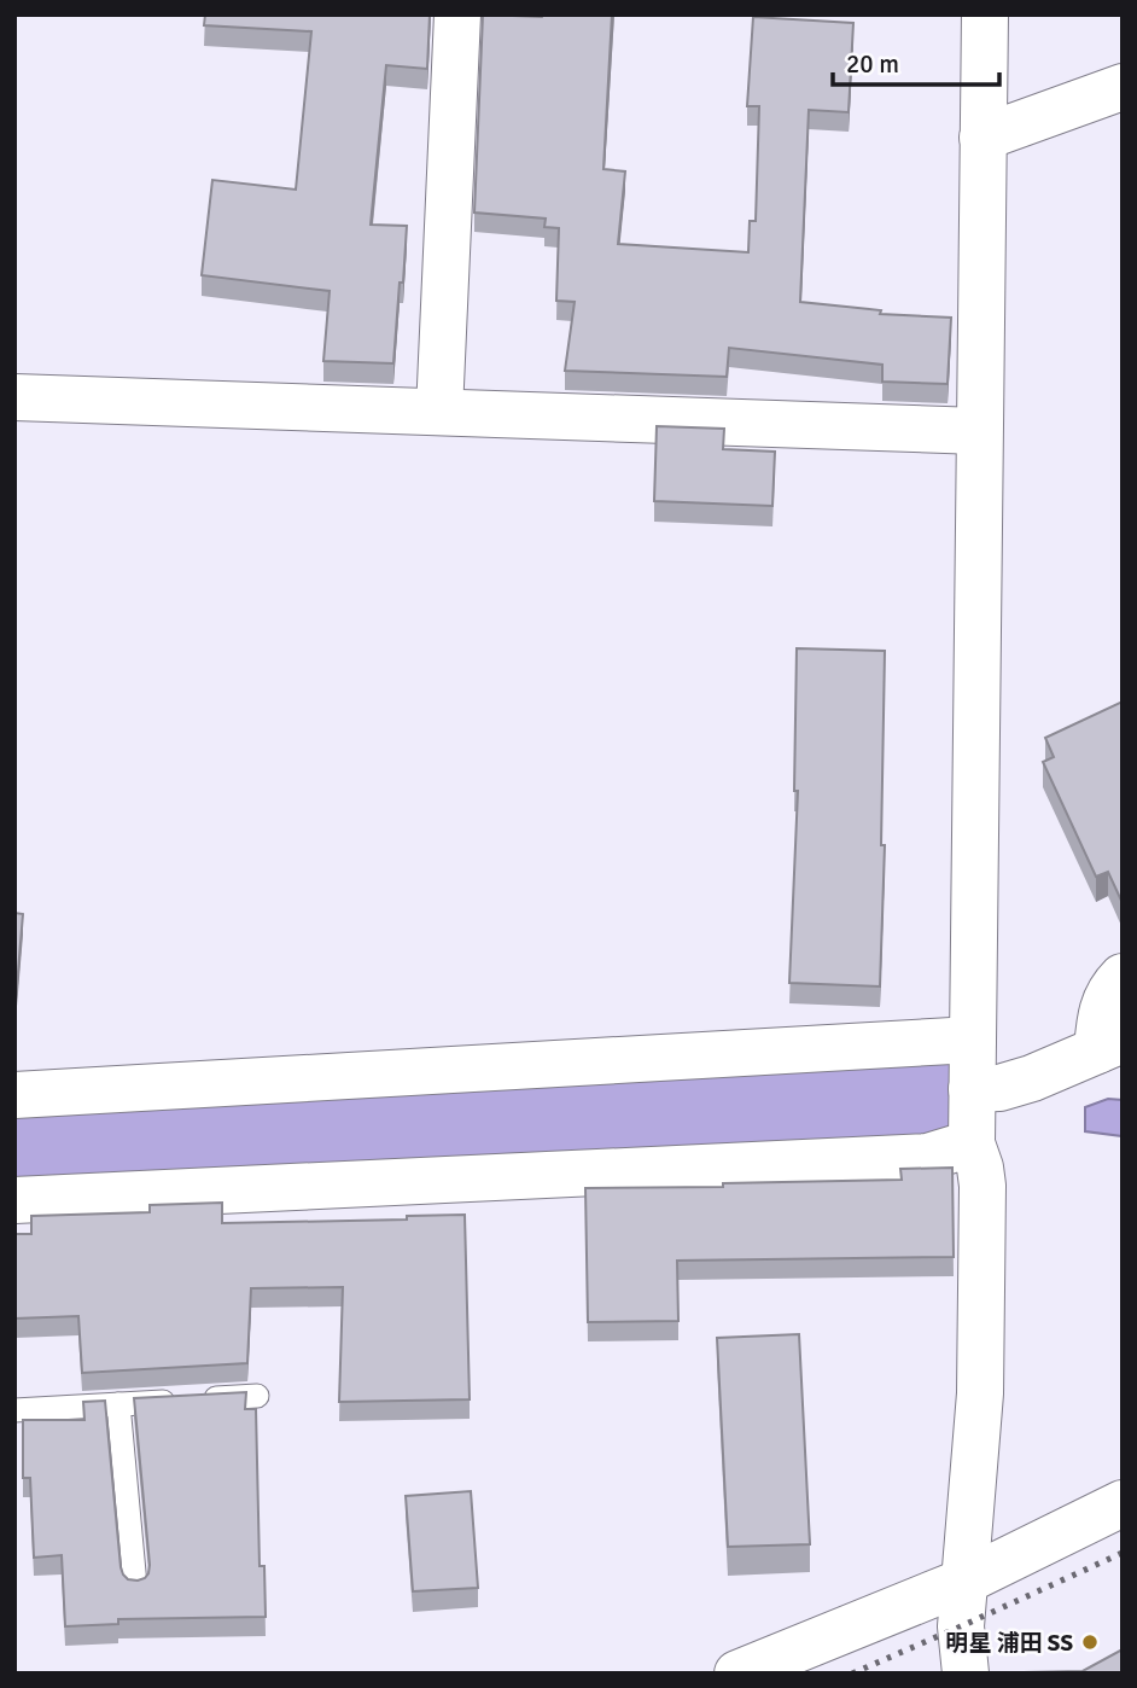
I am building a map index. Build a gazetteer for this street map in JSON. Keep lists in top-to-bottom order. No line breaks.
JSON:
{"places":["明星 浦田 SS"],"scale_bar":"20 m"}
